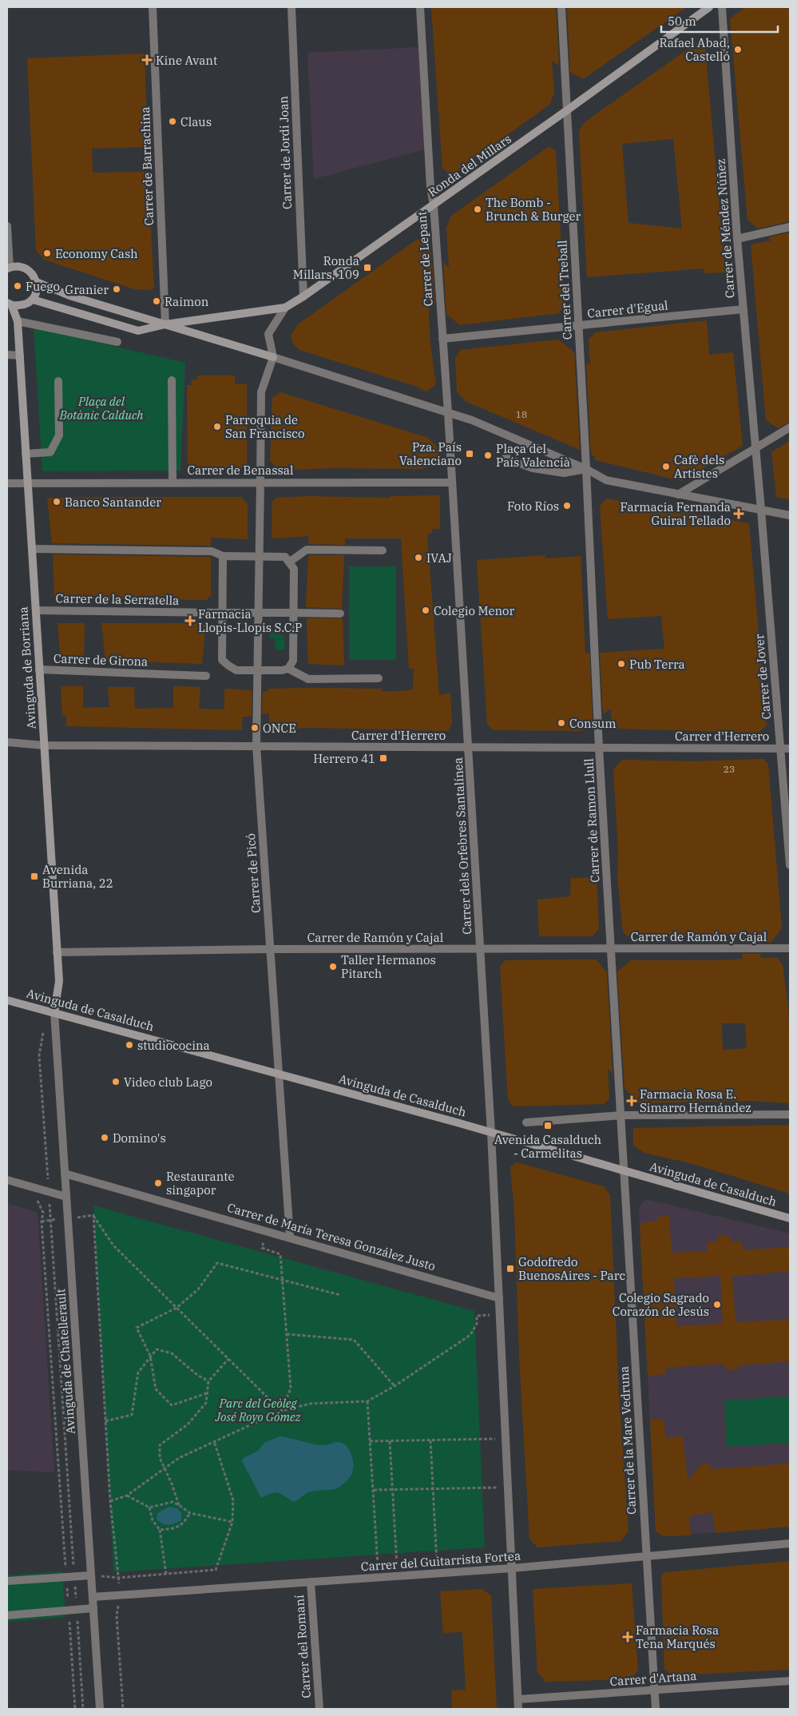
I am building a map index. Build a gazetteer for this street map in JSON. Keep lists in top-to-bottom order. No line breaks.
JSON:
{"streets":{"main road":["Ronda del Millars","Avinguda de Borriana","Avinguda de Casalduch"],"street":["Carrer de Jordi Joan","Carrer de Barrachina","Carrer de Méndez Núñez","Carrer de Lepant","Carrer del Treball","Carrer d'Egual","Carrer de Benassal","Carrer de la Serratella","Carrer de Girona","Carrer de Jover","Carrer d'Herrero","Carrer de Ramon Llull","Carrer dels Orfebres Santalínea","Carrer de Picó","Carrer de Ramón y Cajal","Carrer de María Teresa González Justo","Avinguda de Chatellerault","Carrer de la Mare Vedruna","Carrer del Guitarrista Fortea","Carrer del Romaní","Carrer d'Artana"]},"crossings":[["Carrer de Jordi Joan","Ronda del Millars"],["Ronda del Millars","Carrer de Lepant"],["Ronda del Millars","Carrer del Treball"],["Ronda del Millars","Carrer de Picó"],["Carrer de Méndez Núñez","Carrer d'Egual"],["Carrer de Méndez Núñez","Carrer de Jover"],["Carrer de Lepant","Carrer d'Egual"],["Carrer de Lepant","Carrer dels Orfebres Santalínea"],["Carrer del Treball","Carrer d'Egual"],["Carrer del Treball","Carrer de Ramon Llull"],["Carrer de Benassal","Avinguda de Borriana"],["Carrer de Benassal","Carrer dels Orfebres Santalínea"],["Carrer de Benassal","Carrer de Picó"],["Carrer de la Serratella","Avinguda de Borriana"],["Carrer de la Serratella","Carrer de Picó"],["Carrer de Girona","Avinguda de Borriana"],["Avinguda de Borriana","Carrer d'Herrero"],["Avinguda de Borriana","Carrer de Ramón y Cajal"],["Avinguda de Borriana","Avinguda de Casalduch"],["Avinguda de Borriana","Avinguda de Chatellerault"],["Carrer de Jover","Carrer d'Herrero"],["Carrer d'Herrero","Carrer de Ramon Llull"],["Carrer d'Herrero","Carrer dels Orfebres Santalínea"],["Carrer d'Herrero","Carrer de Picó"],["Carrer de Ramon Llull","Carrer de Ramón y Cajal"],["Carrer de Ramon Llull","Avinguda de Casalduch"],["Carrer de Ramon Llull","Carrer de la Mare Vedruna"],["Carrer dels Orfebres Santalínea","Carrer de Ramón y Cajal"],["Carrer dels Orfebres Santalínea","Avinguda de Casalduch"],["Carrer dels Orfebres Santalínea","Carrer de María Teresa González Justo"],["Carrer dels Orfebres Santalínea","Carrer del Guitarrista Fortea"],["Carrer dels Orfebres Santalínea","Carrer d'Artana"],["Carrer de Picó","Carrer de Ramón y Cajal"],["Carrer de Picó","Avinguda de Casalduch"],["Carrer de Picó","Carrer de María Teresa González Justo"],["Avinguda de Casalduch","Avinguda de Chatellerault"],["Avinguda de Casalduch","Carrer de la Mare Vedruna"],["Carrer de María Teresa González Justo","Avinguda de Chatellerault"],["Avinguda de Chatellerault","Carrer del Guitarrista Fortea"],["Carrer de la Mare Vedruna","Carrer del Guitarrista Fortea"],["Carrer de la Mare Vedruna","Carrer d'Artana"],["Carrer del Guitarrista Fortea","Carrer del Romaní"]],"parks":["Plaça del Botànic Calduch","Parc del Geòleg José Royo Gómez"],"places":{"other":["Rafael Abad, Castelló","Claus","The Bomb - Brunch & Burger","Economy Cash","Fuego","Granier","Raimon","Parroquia de San Francisco","Plaça del País Valencià","Cafè dels Artistes","Banco Santander","Foto Ríos","IVAJ","Colegio Menor","Pub Terra","Consum","ONCE","Taller Hermanos Pitarch","studiococina","Video club Lago","Domino's","Restaurante singapor","Colegio Sagrado Corazón de Jesús"],"health":["Kine Avant","Farmacia Fernanda Guiral Tellado","Farmacia Llopis-Llopis S.C.P","Farmacia Rosa E. Simarro Hernández","Farmacia Rosa Tena Marqués"],"transit":["Ronda Millars, 109","Pza. País Valenciano","Herrero 41","Avenida Burriana, 22","Avenida Casalduch - Carmelitas","Godofredo BuenosAires - Parc"]},"house_numbers":["18","23"],"scale_bar":"50 m"}
